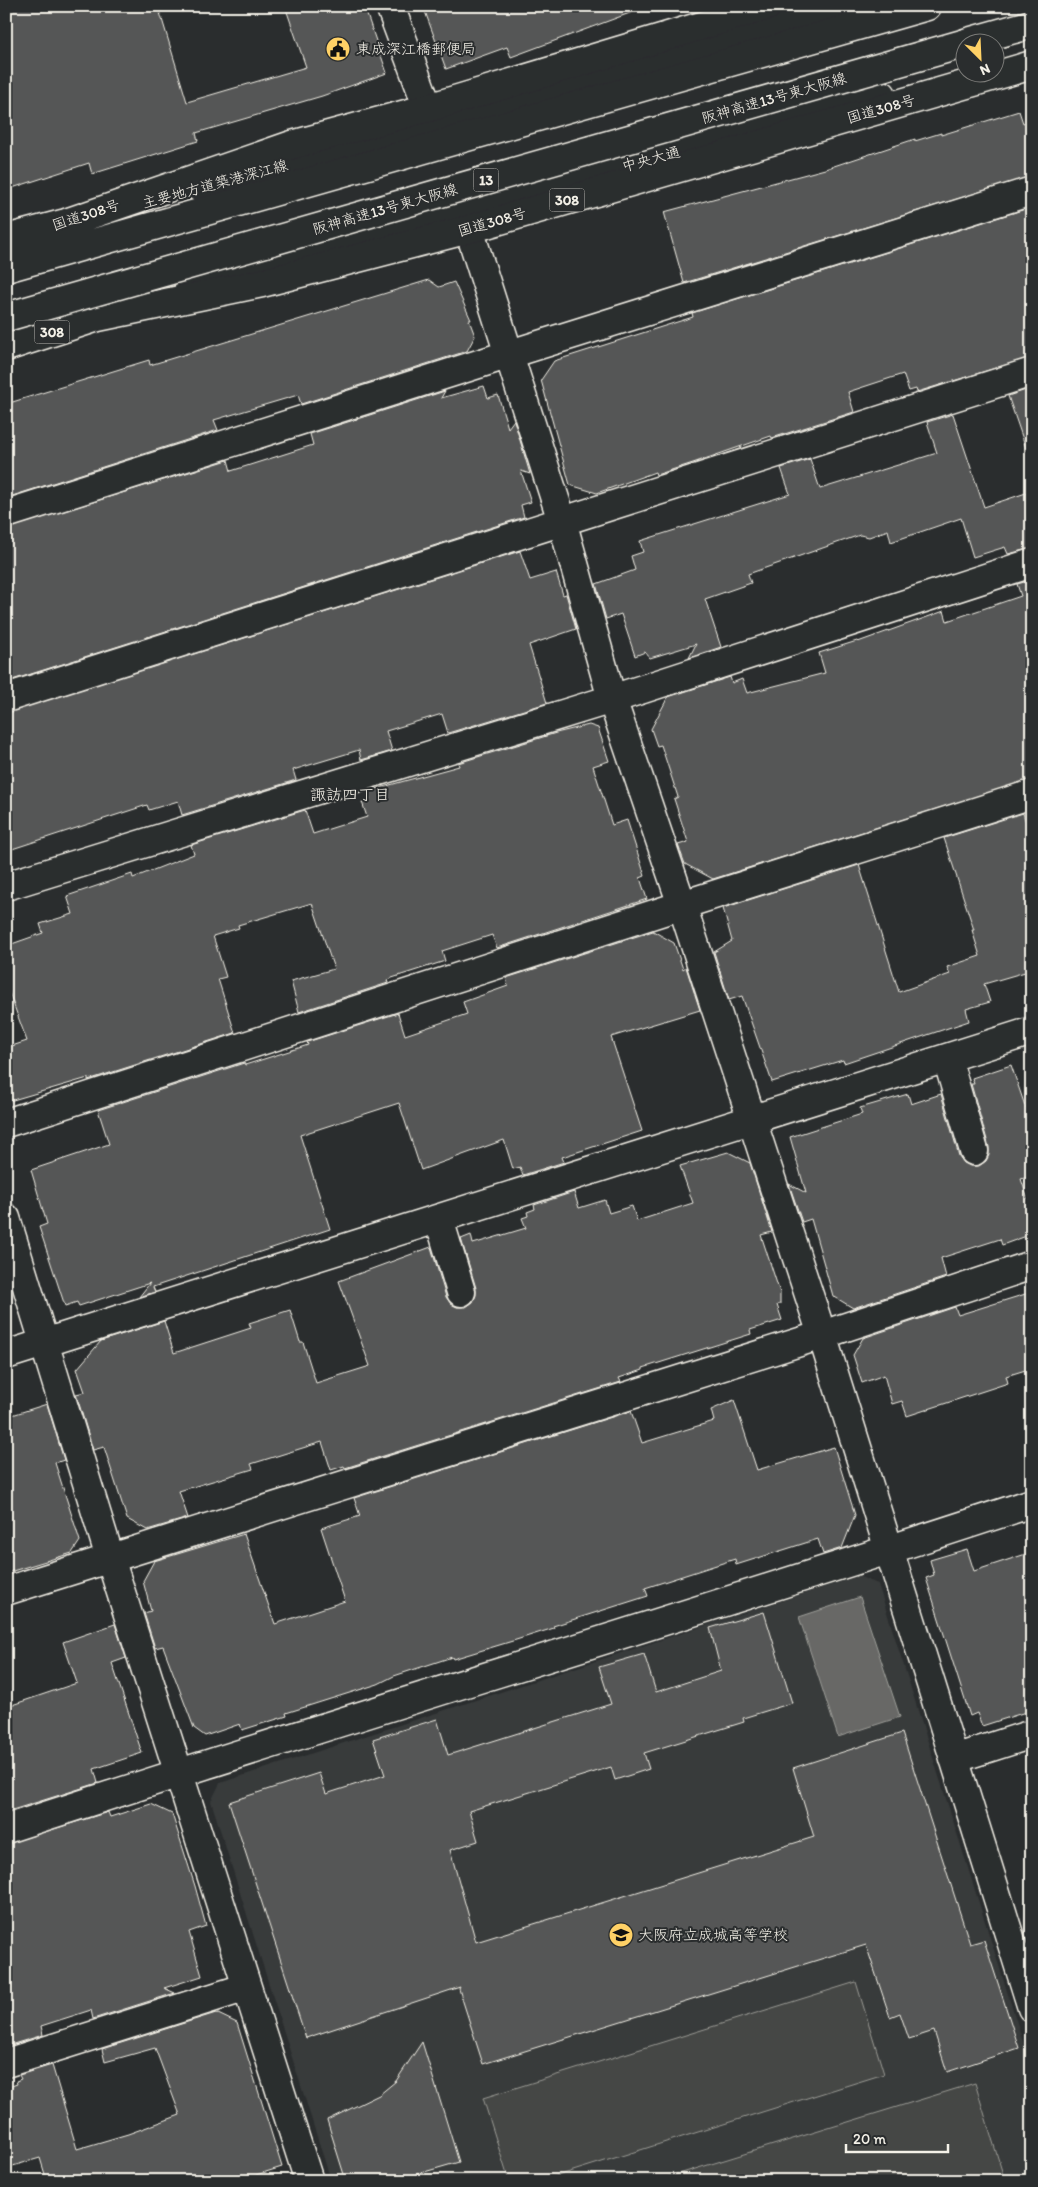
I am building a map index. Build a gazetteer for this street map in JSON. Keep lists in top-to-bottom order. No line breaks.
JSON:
{"streets":{"main road":["阪神高速13号東大阪線","国道308号","中央大通","13","主要地方道築港深江線","308"]},"crossings":[["国道308号","中央大通"],["国道308号","主要地方道築港深江線"]],"districts":["諏訪四丁目"],"places":{"public building":["東成深江橋郵便局"],"school or university":["大阪府立成城高等学校"]},"scale_bar":"20 m","north":"bottom right"}
